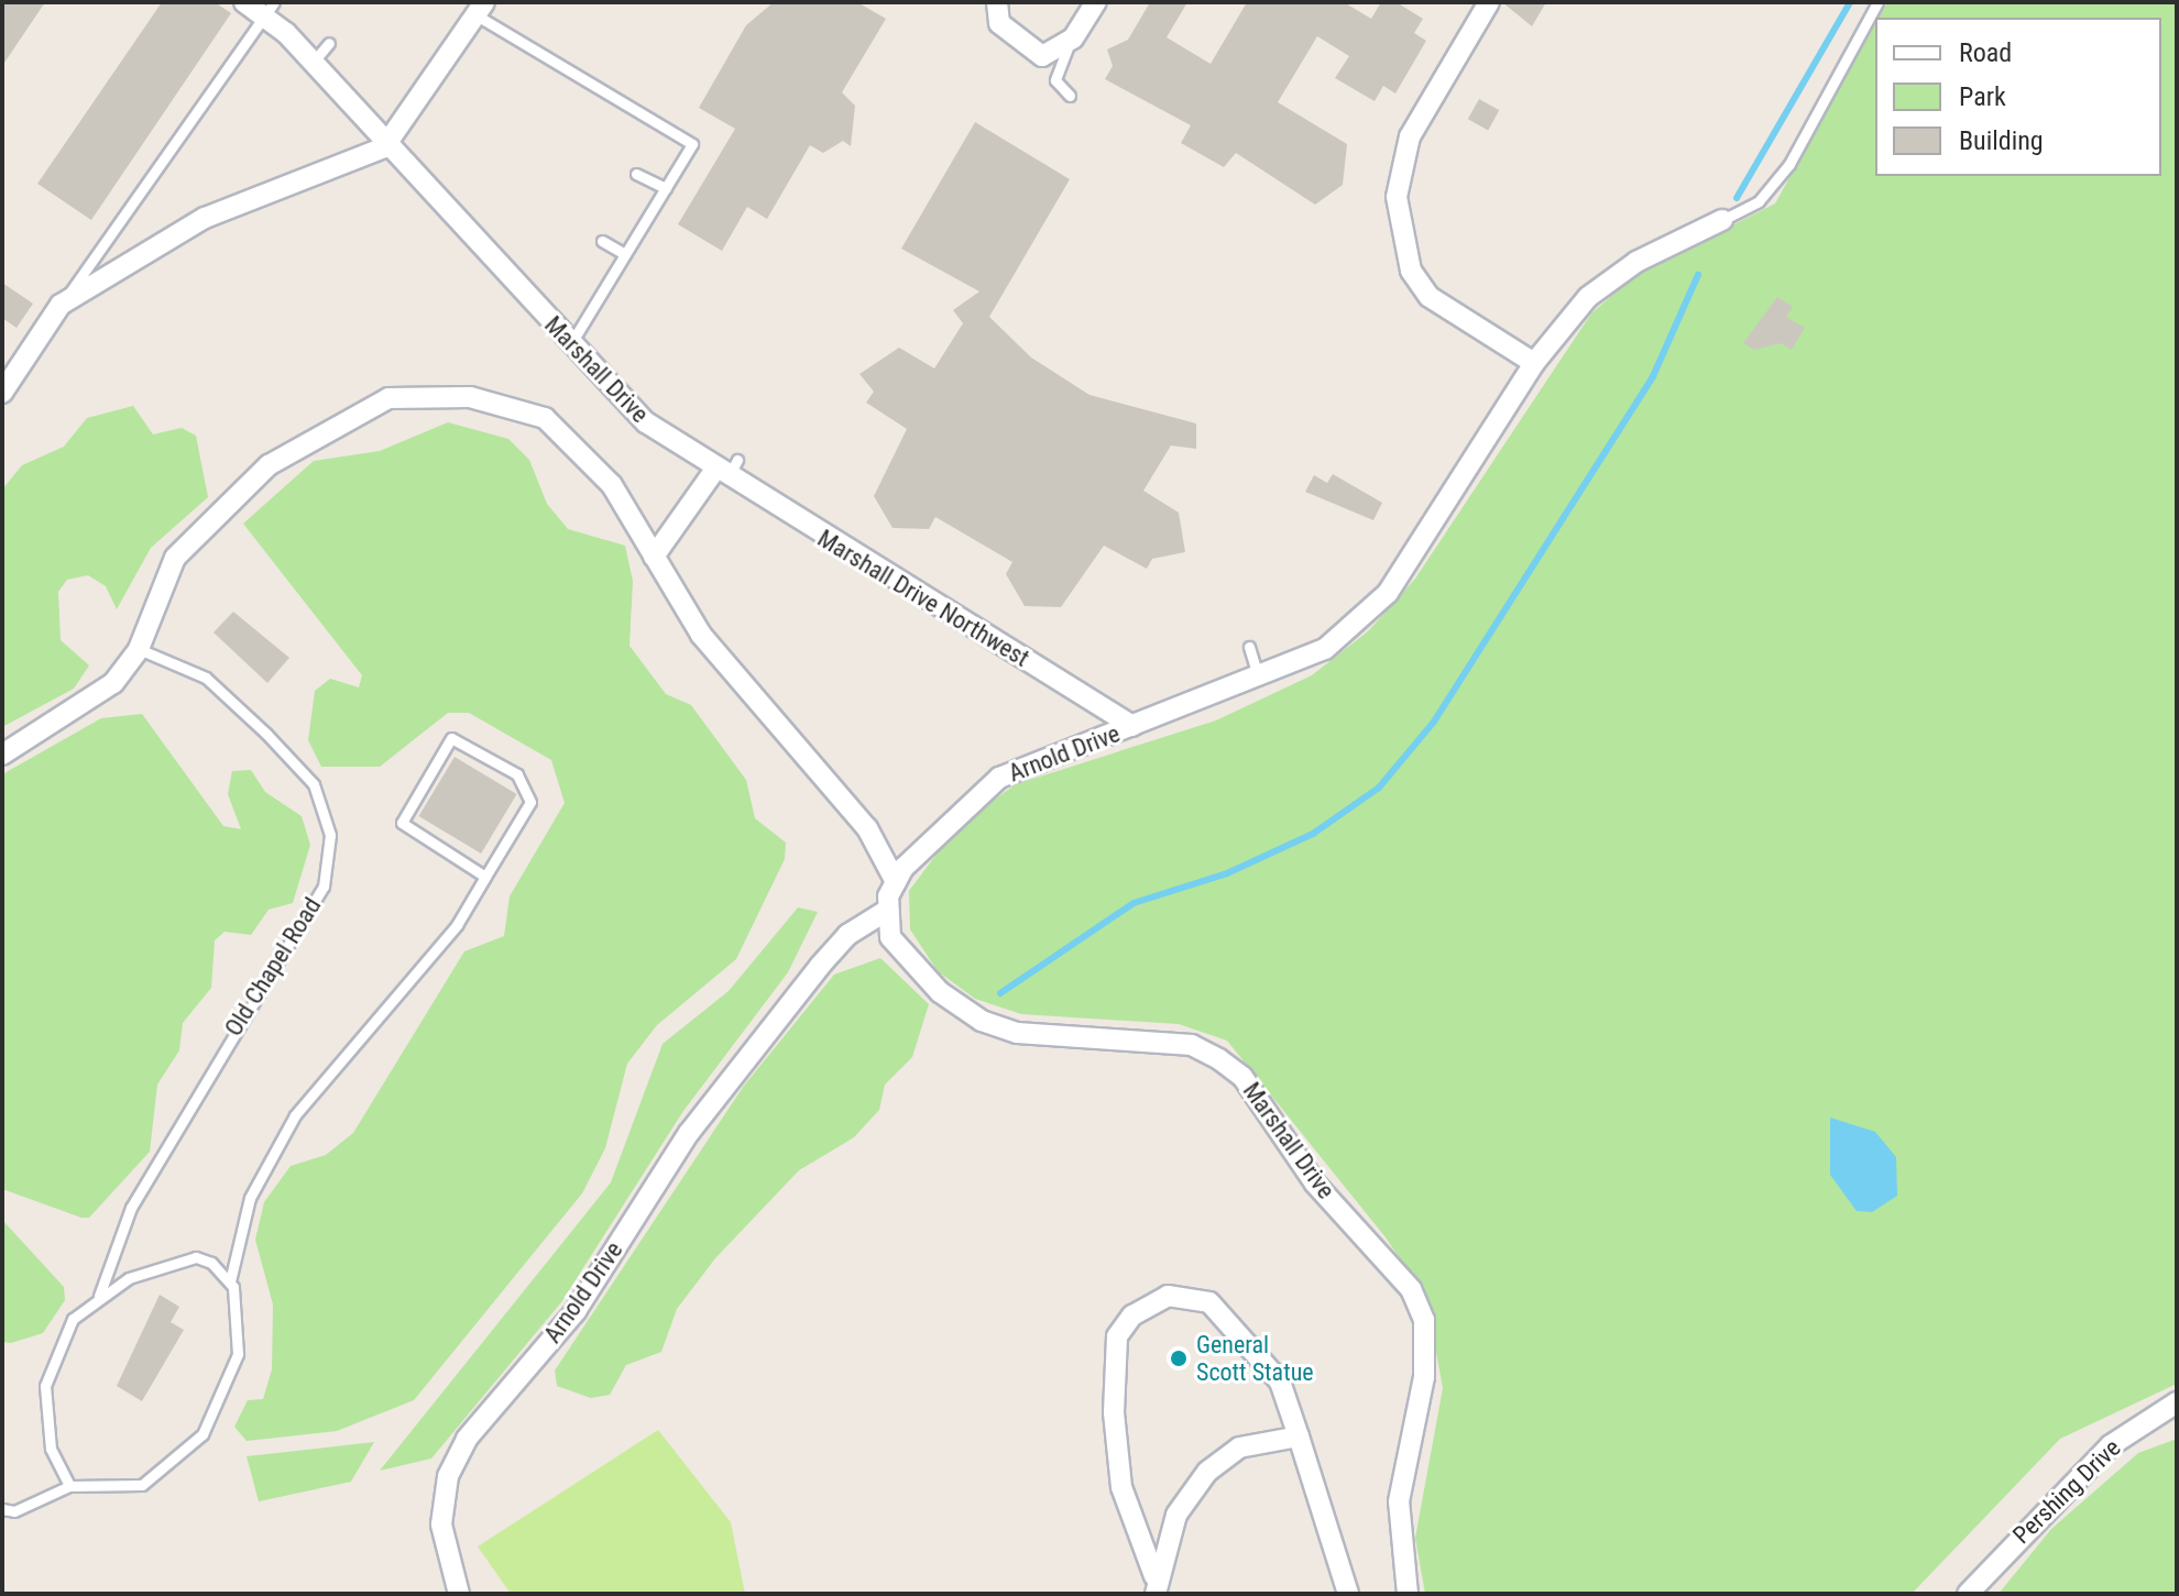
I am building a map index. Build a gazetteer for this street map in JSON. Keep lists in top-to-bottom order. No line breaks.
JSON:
{"streets":{"street":["Marshall Drive","Marshall Drive Northwest","Arnold Drive","Pershing Drive"],"lane":["Old Chapel Road"]},"crossings":[["Marshall Drive","Marshall Drive Northwest"],["Marshall Drive","Arnold Drive"],["Marshall Drive Northwest","Arnold Drive"]],"places":["General Scott Statue"],"legend":["Road","Park","Building"]}
